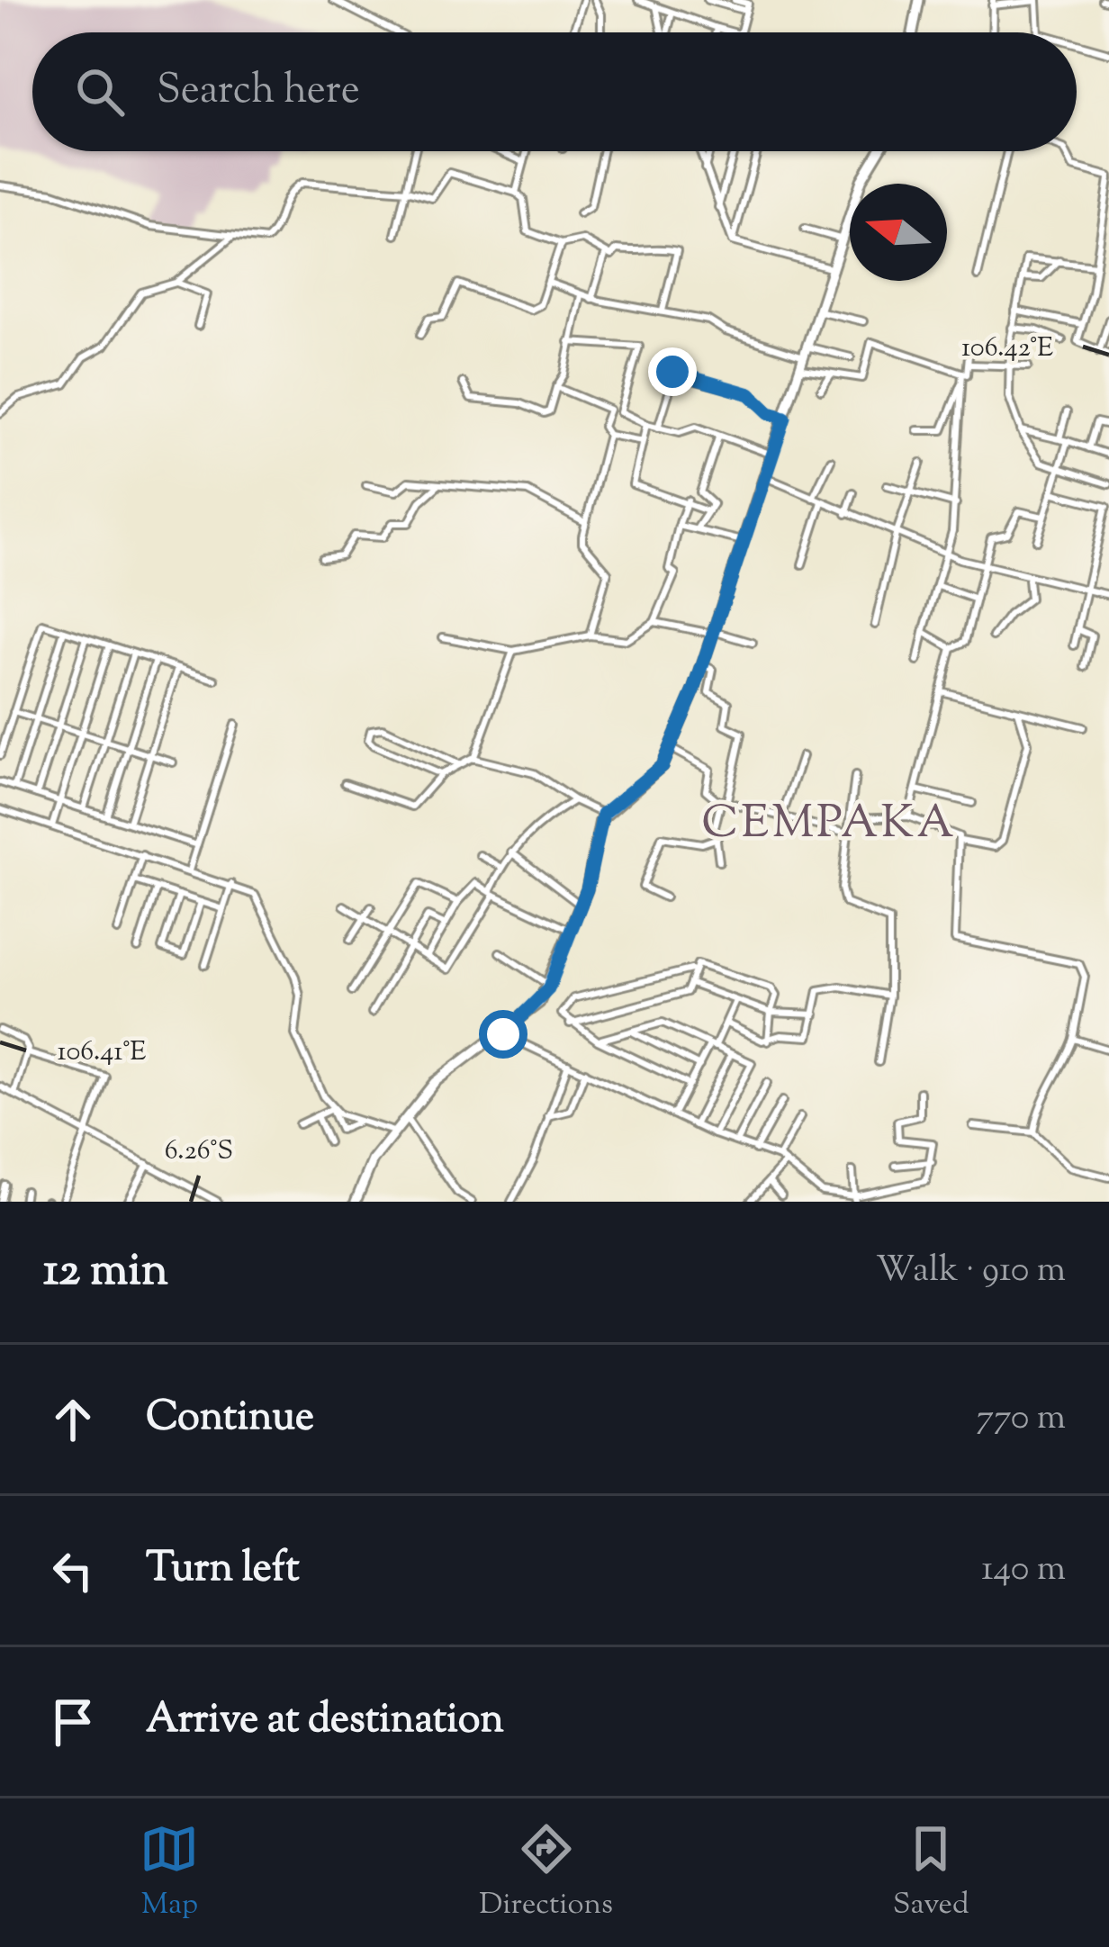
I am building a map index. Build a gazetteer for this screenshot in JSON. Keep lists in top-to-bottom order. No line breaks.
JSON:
{"districts":["CEMPAKA"],"north":"left","page":{"search":"Search here","heading":["12 min","Walk · 910 m"],"list":[["Continue","770 m"],["Turn left","140 m"],"Arrive at destination"],"nav":["Map","Directions","Saved"]},"coordinates":["106.42°E","106.41°E","6.26°S"]}
